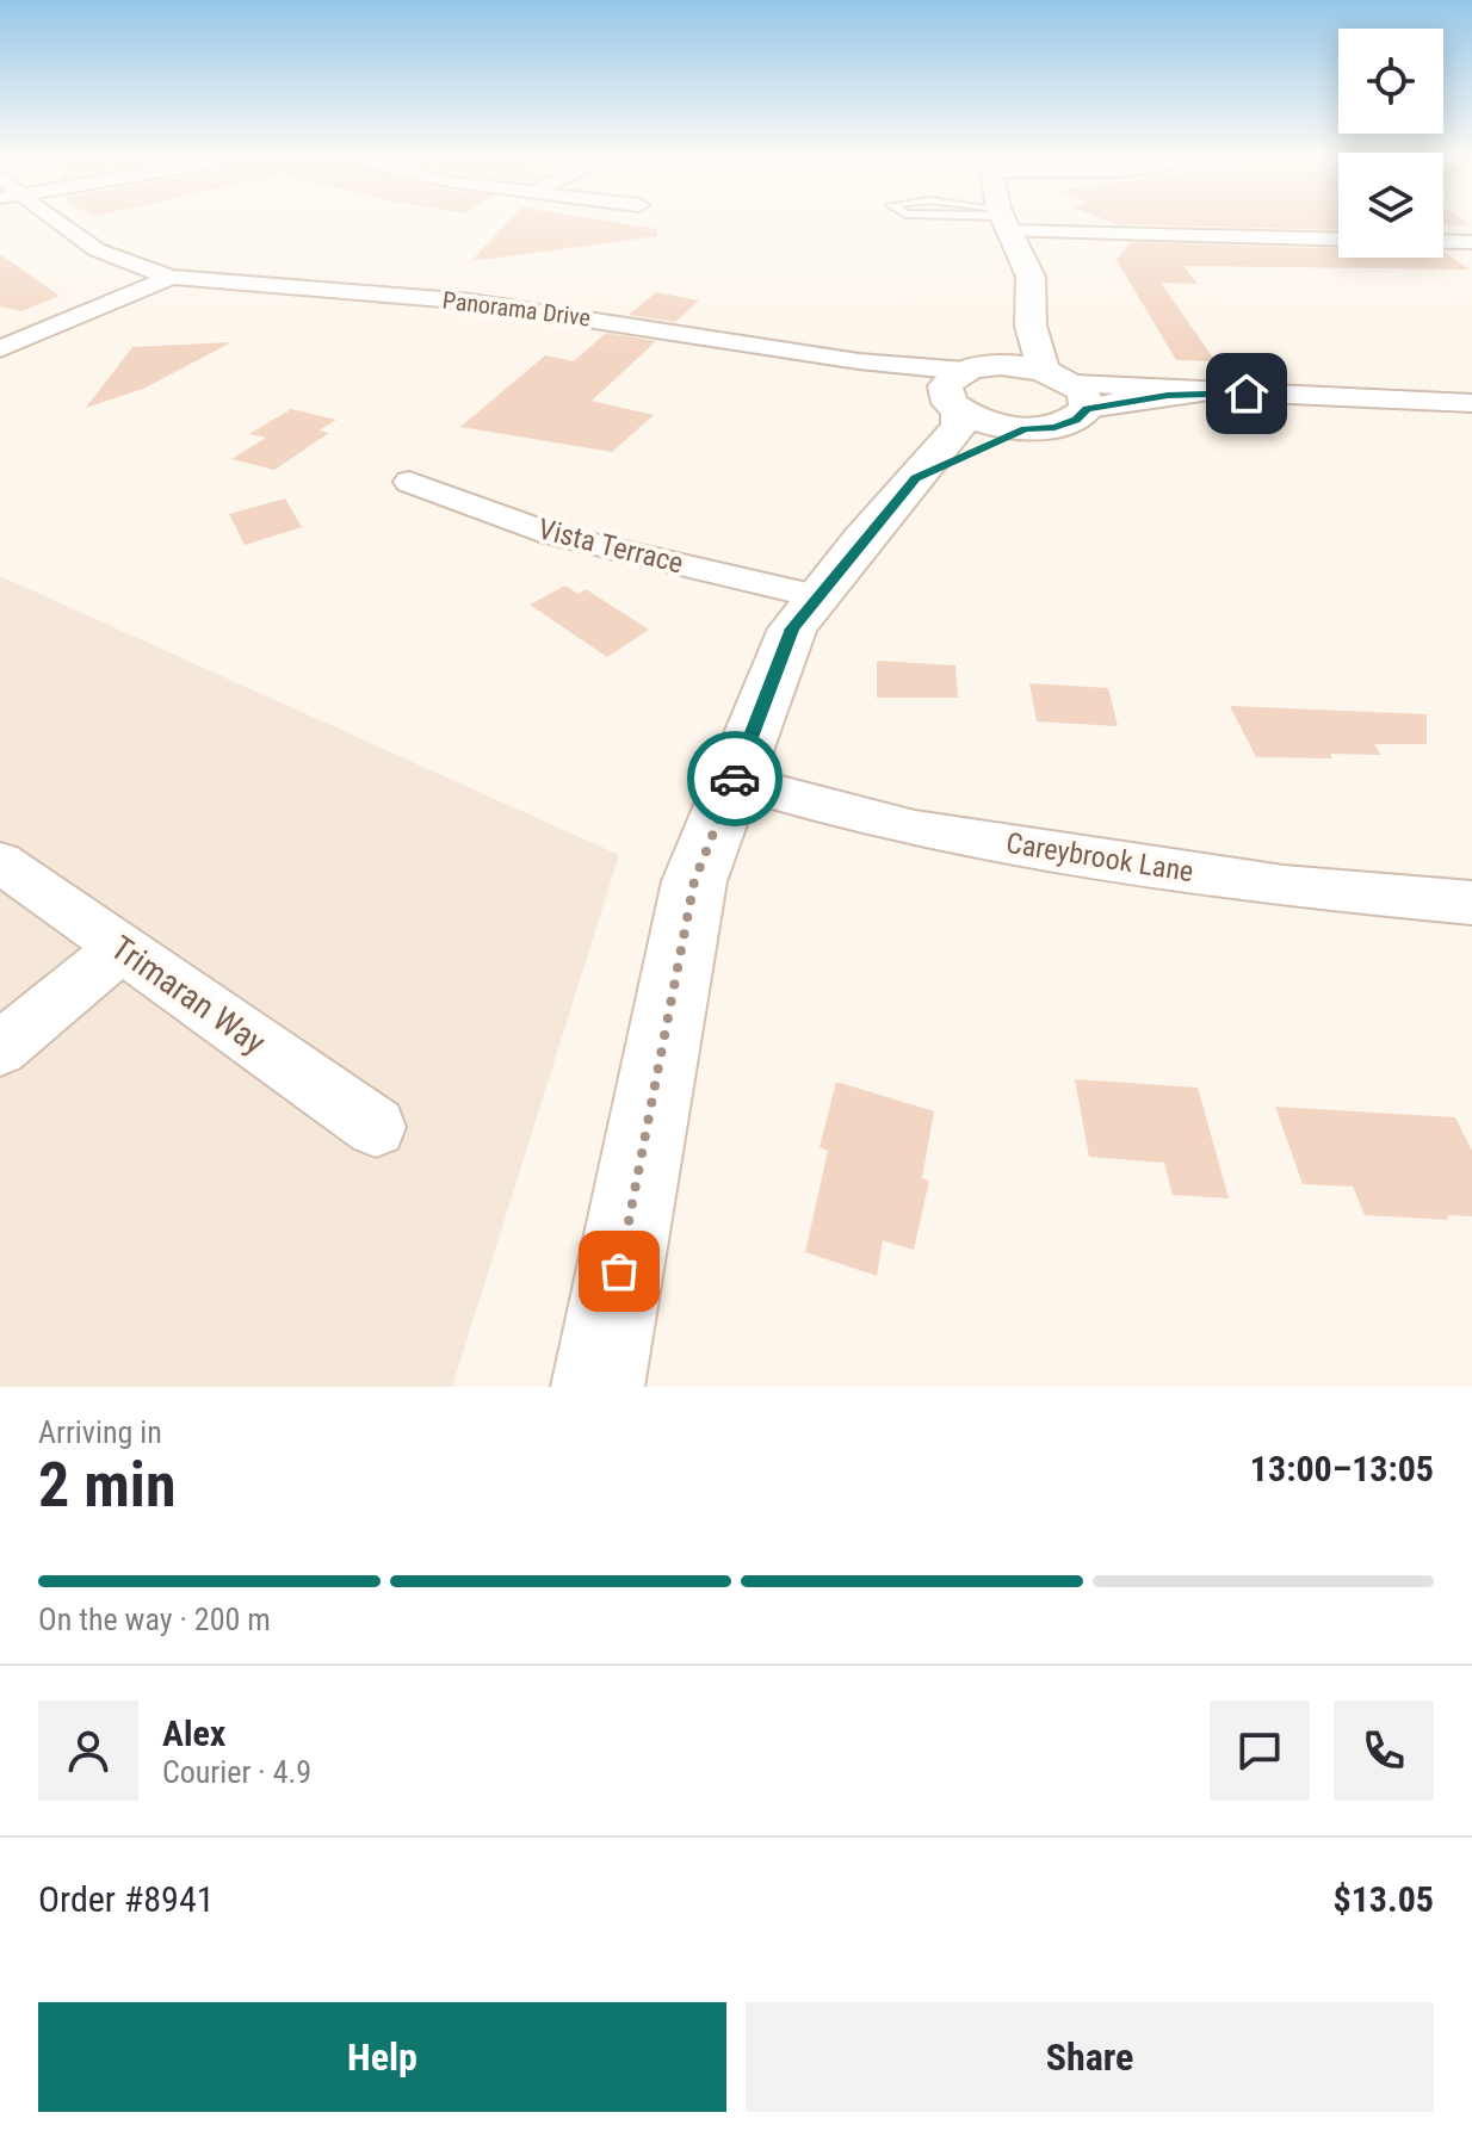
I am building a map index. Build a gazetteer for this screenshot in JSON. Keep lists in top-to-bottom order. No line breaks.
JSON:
{"streets":{"street":["Panorama Drive","Vista Terrace","Careybrook Lane","Trimaran Way"]},"page":{"heading":["2 min","Arriving in","13:00–13:05"],"panel":["Alex","Courier · 4.9","Order #8941","$13.05"],"bar":"On the way · 200 m","buttons":["Help","Share"]}}
